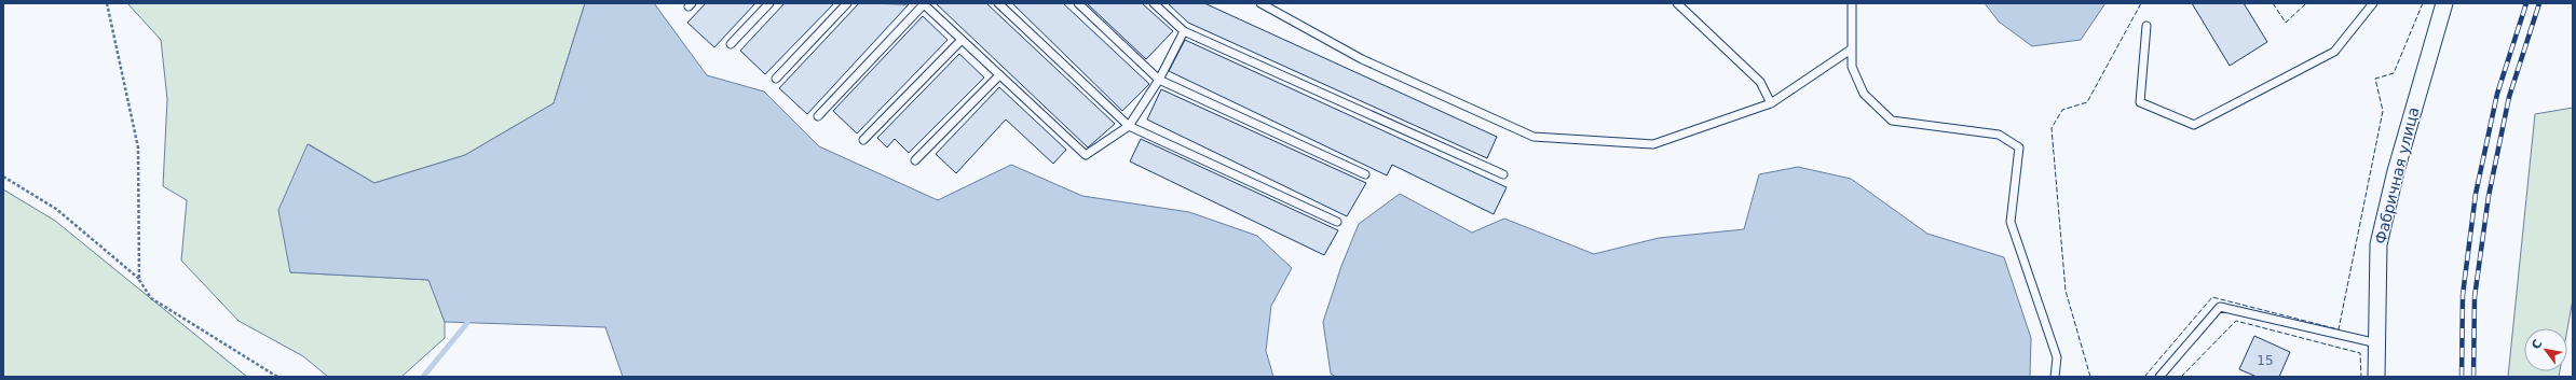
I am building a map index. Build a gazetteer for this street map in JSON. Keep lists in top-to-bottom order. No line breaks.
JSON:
{"streets":{"street":["Фабричная улица"]},"house_numbers":["15"],"north":"top left"}
